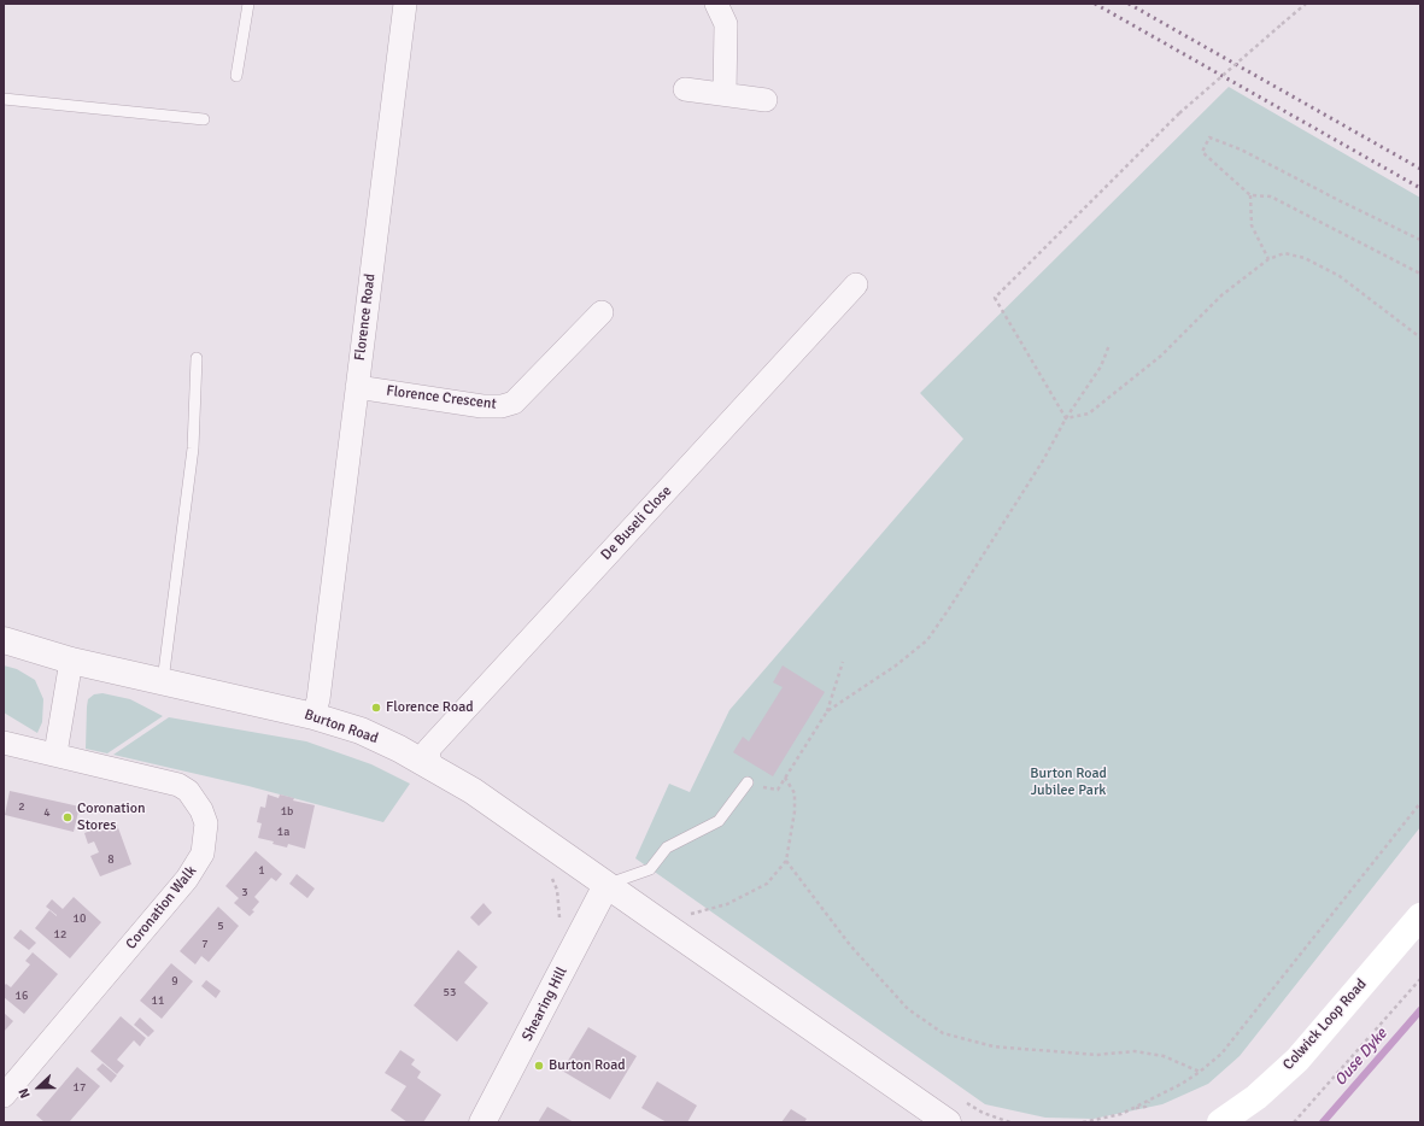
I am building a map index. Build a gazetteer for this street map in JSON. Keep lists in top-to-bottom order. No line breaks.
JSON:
{"streets":{"main road":["Colwick Loop Road"],"street":["Florence Road","Florence Crescent","De Buseli Close","Burton Road","Coronation Walk","Shearing Hill"]},"crossings":[["Florence Road","Florence Crescent"],["Florence Road","Burton Road"],["De Buseli Close","Burton Road"],["Burton Road","Shearing Hill"]],"water":["Ouse Dyke"],"parks":["Burton Road Jubilee Park"],"places":["Florence Road","Coronation Stores","Burton Road"],"house_numbers":["2","1b","4","1a","8","1","3","10","5","12","7","9","53","16","11","17"],"north":"left"}
